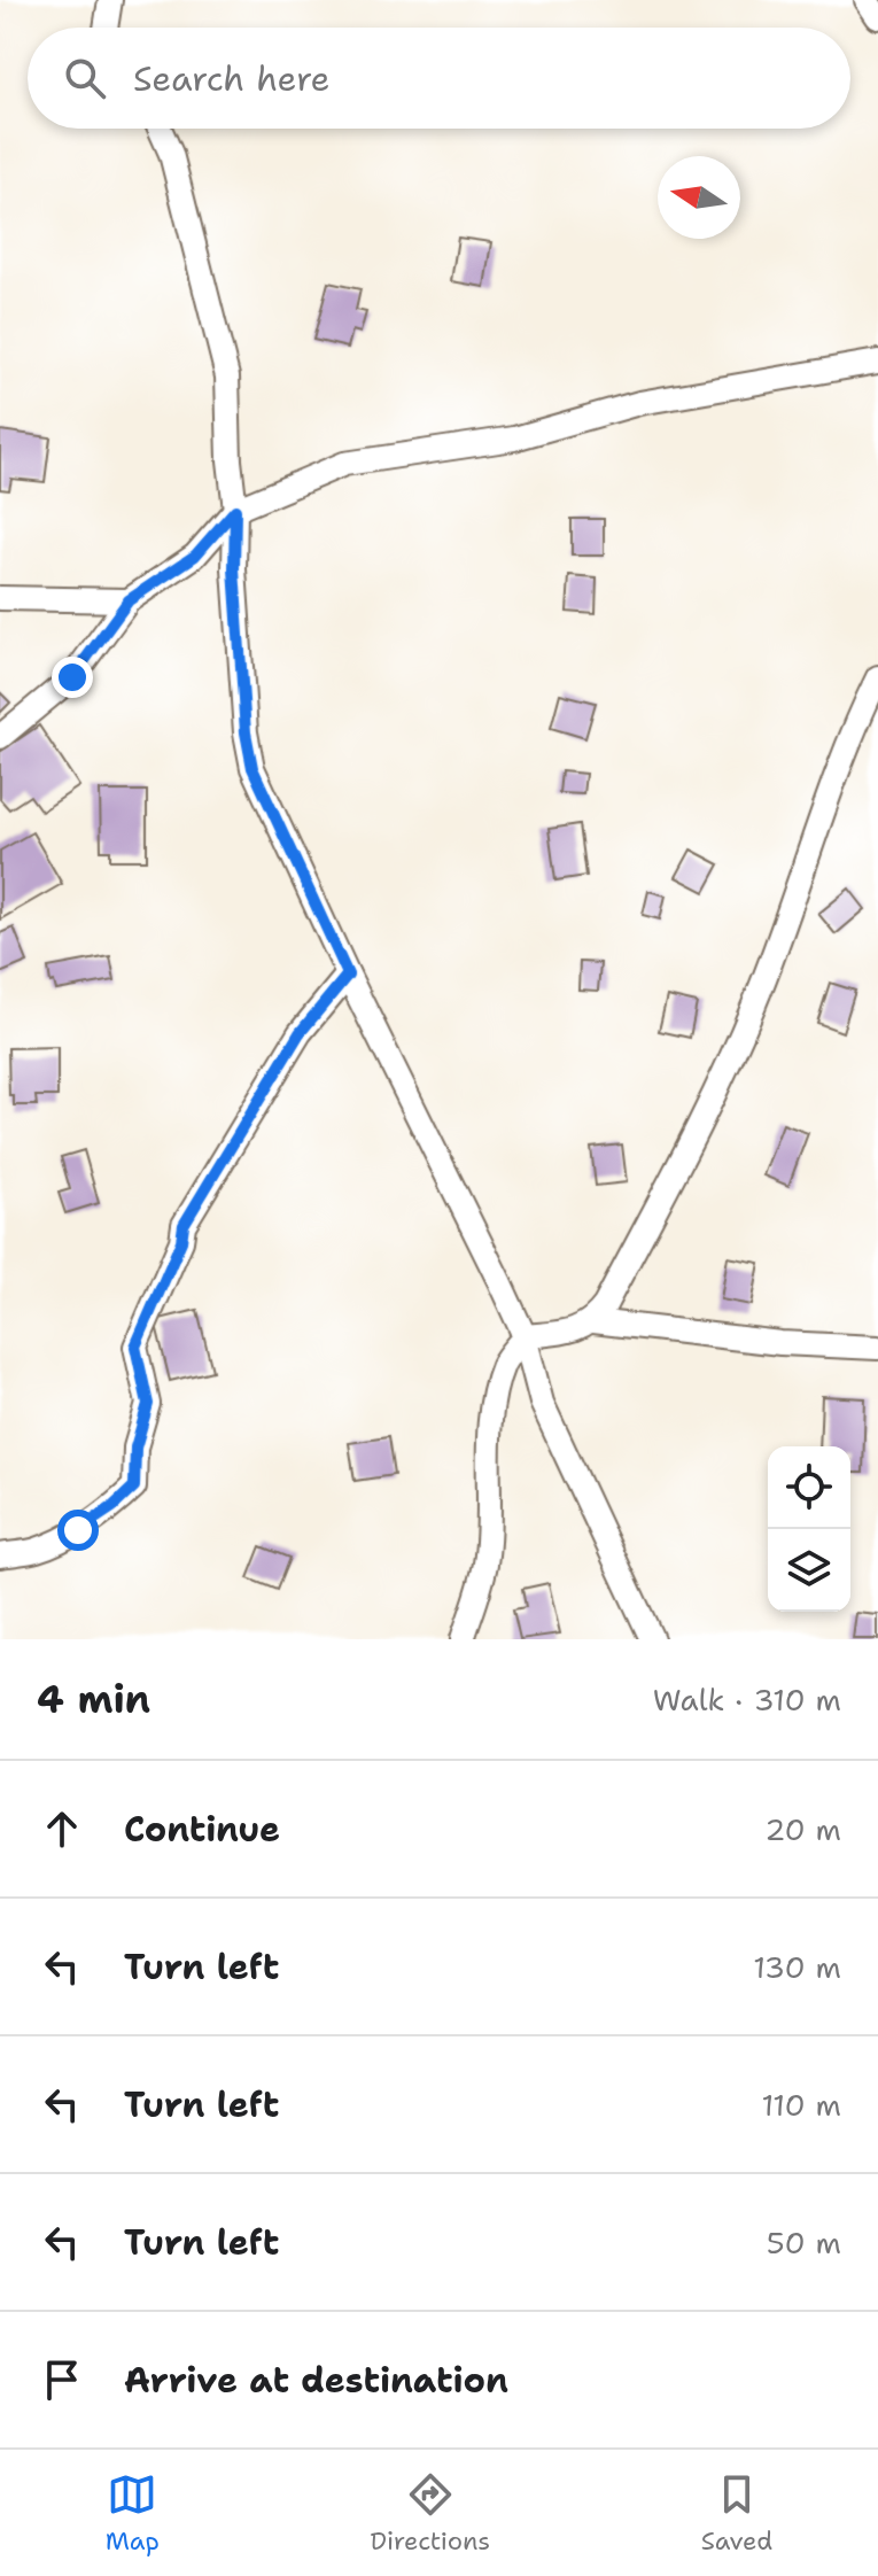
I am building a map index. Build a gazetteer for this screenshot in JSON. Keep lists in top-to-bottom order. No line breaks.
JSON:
{"north":"left","page":{"search":"Search here","heading":["4 min","Walk · 310 m"],"list":[["Continue","20 m"],["Turn left","130 m"],["Turn left","110 m"],["Turn left","50 m"],"Arrive at destination"],"nav":["Map","Directions","Saved"]}}
